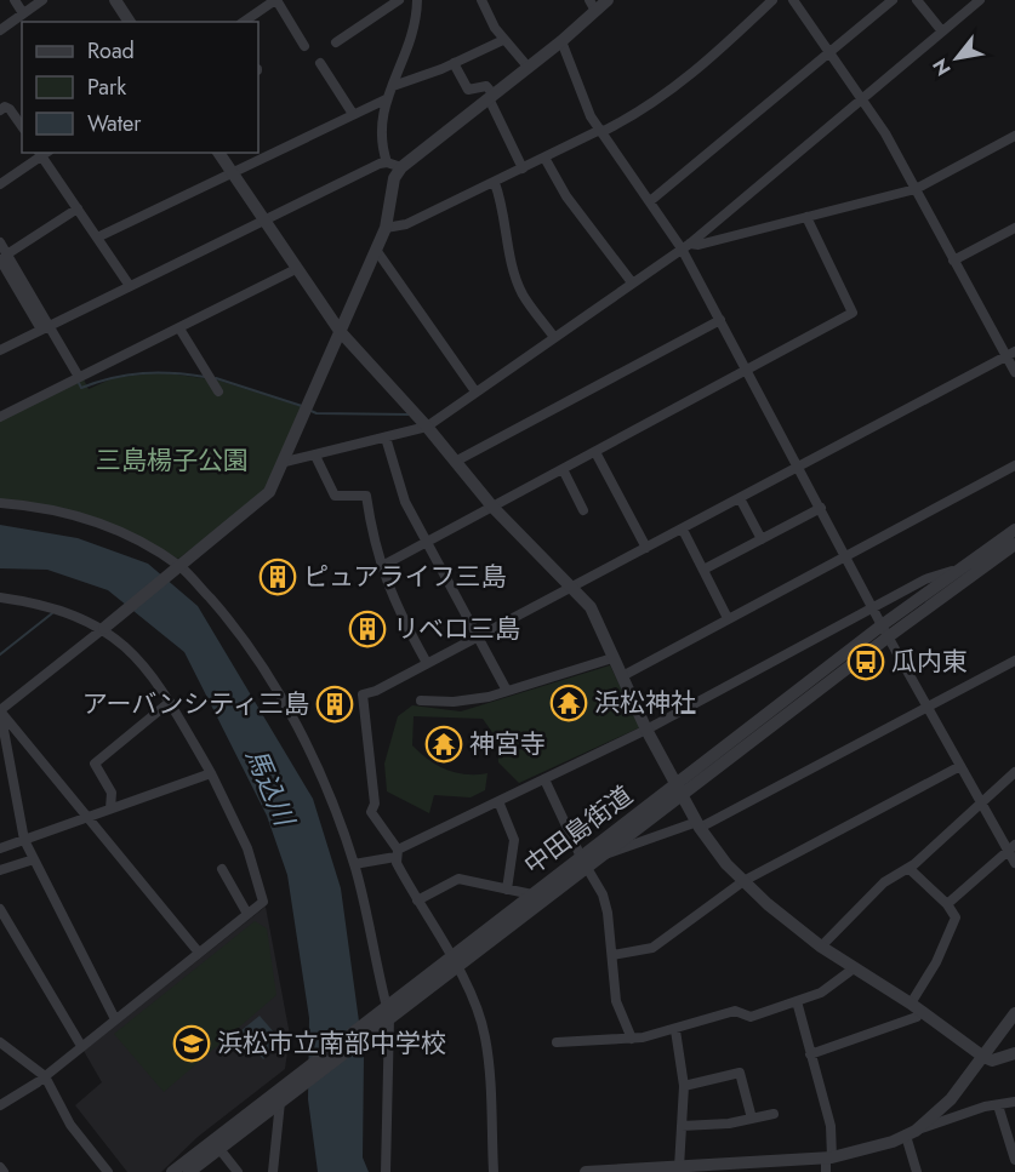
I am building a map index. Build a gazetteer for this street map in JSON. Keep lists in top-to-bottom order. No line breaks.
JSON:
{"streets":{"street":["中田島街道"]},"water":["馬込川"],"parks":["三島楊子公園"],"places":{"building":["ピュアライフ三島","リベロ三島","アーバンシティ三島"],"bus stop":["瓜内東"],"temple":["浜松神社","神宮寺"],"school or university":["浜松市立南部中学校"]},"legend":["Road","Park","Water"],"north":"bottom left"}
